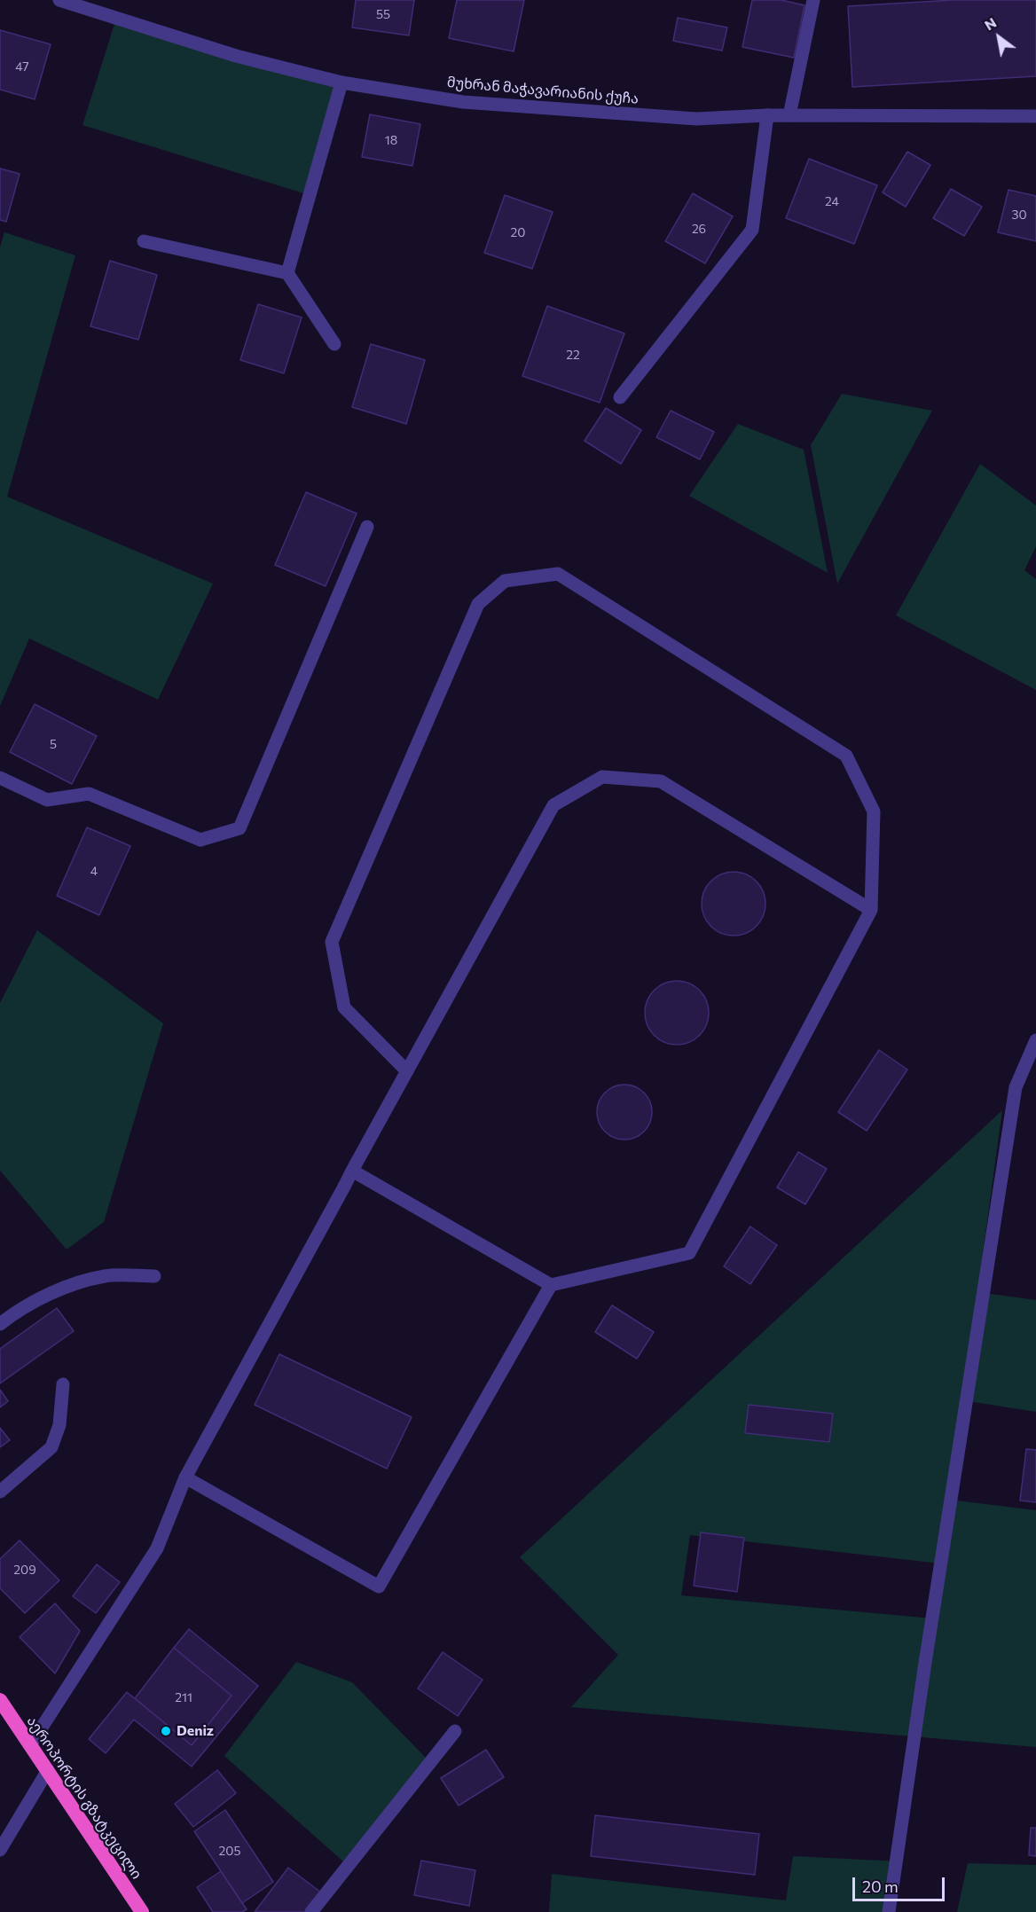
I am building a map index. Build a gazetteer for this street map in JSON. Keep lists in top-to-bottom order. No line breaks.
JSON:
{"streets":{"highway":["აეროპორტის გზატკეცილი"],"street":["მუხრან მაჭავარიანის ქუჩა"]},"places":["Deniz"],"house_numbers":["55","47","18","24","30","26","20","22","5","4","209","211","205"],"scale_bar":"20 m","north":"top left"}
